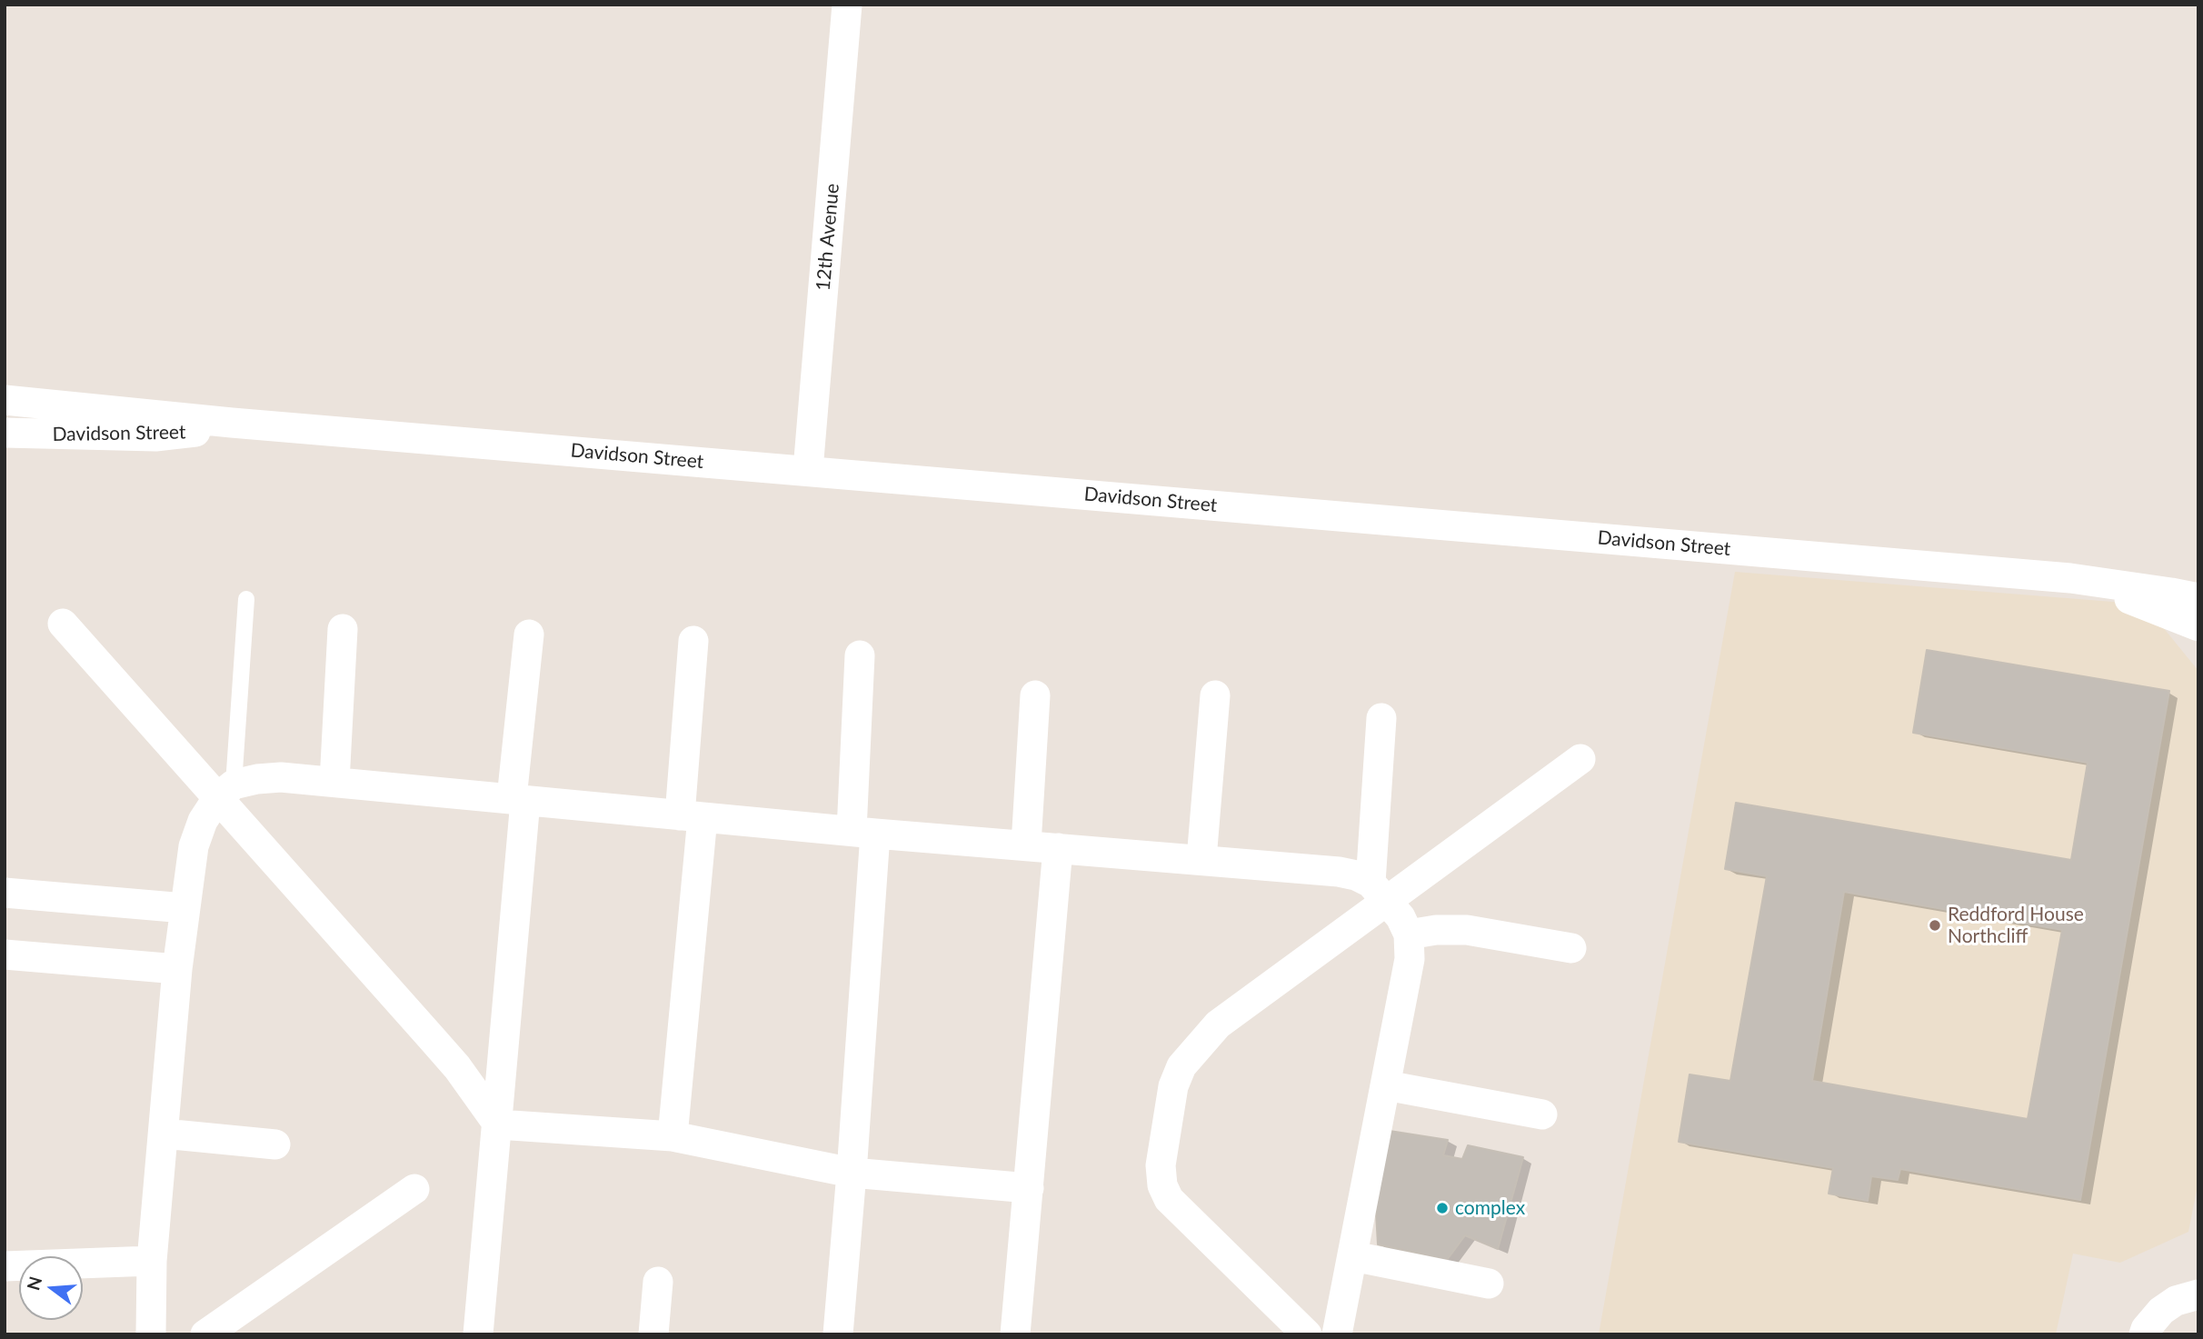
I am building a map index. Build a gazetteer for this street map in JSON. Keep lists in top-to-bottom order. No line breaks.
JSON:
{"streets":{"street":["12th Avenue","Davidson Street"]},"crossings":[["12th Avenue","Davidson Street"]],"places":["Reddford House Northcliff","complex"],"north":"left"}
